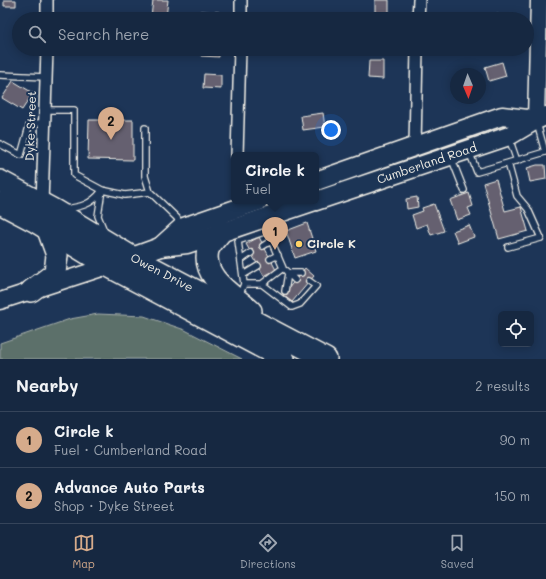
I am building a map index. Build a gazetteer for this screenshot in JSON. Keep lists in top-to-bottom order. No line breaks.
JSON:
{"streets":{"highway":["Owen Drive"],"main road":["Cumberland Road"],"street":["Dyke Street"]},"crossings":[["Dyke Street","Owen Drive"],["Cumberland Road","Owen Drive"]],"places":["Circle K"],"north":"bottom","page":{"search":"Search here","pins":["2","1"],"popup":["Circle k","Fuel"],"heading":["Nearby","2 results"],"list":[{"mark":"1","name":"Circle k","note":"Fuel · Cumberland Road","value":"90 m"},{"mark":"2","name":"Advance Auto Parts","note":"Shop · Dyke Street","value":"150 m"}],"nav":["Map","Directions","Saved"]}}
